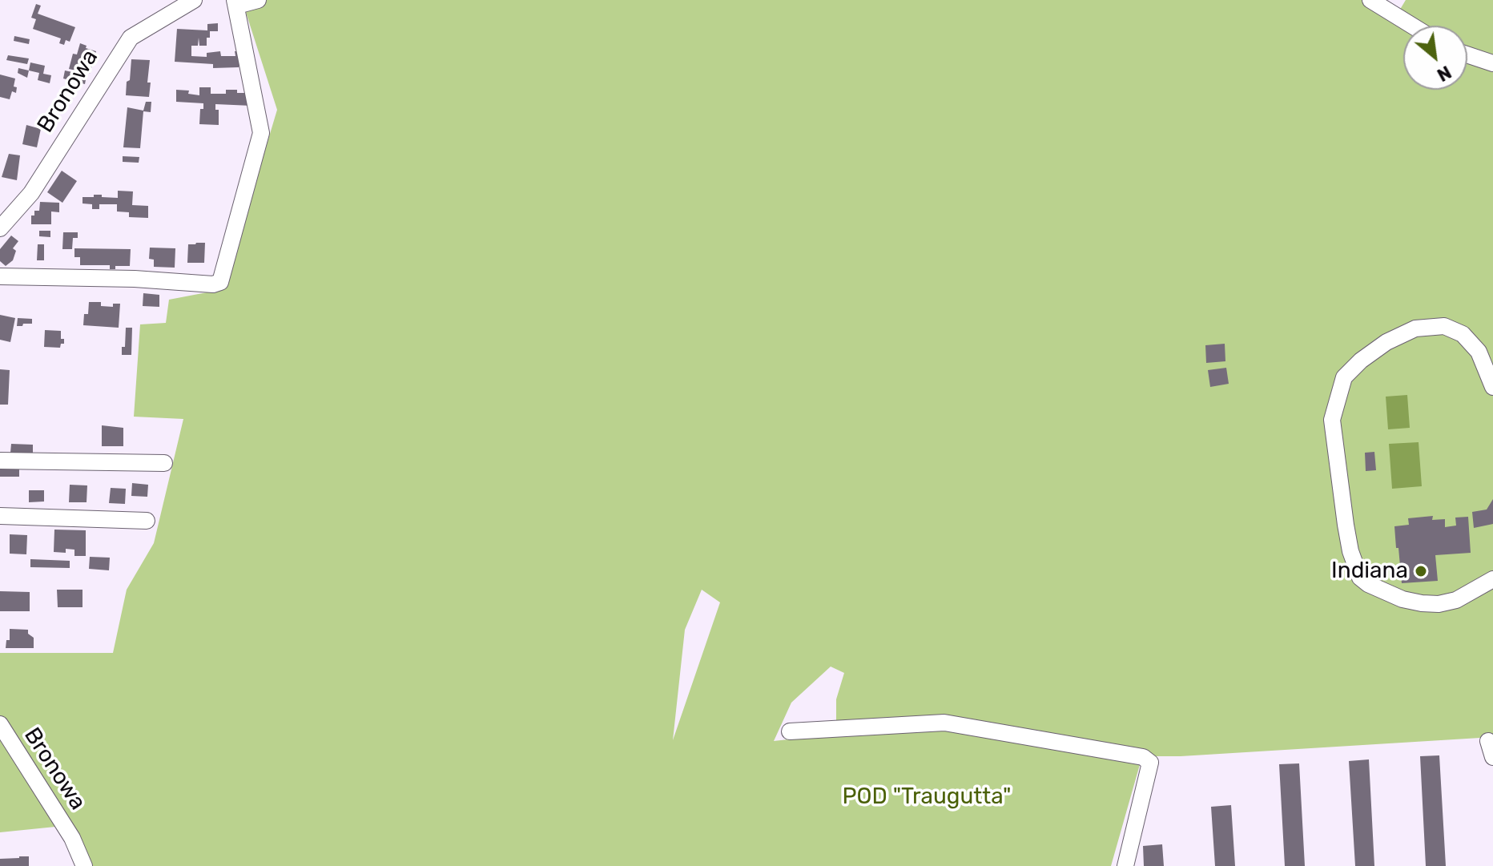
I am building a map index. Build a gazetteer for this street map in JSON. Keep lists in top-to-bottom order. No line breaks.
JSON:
{"streets":{"street":["Bronowa"]},"parks":["POD \"Traugutta\""],"places":["Indiana"],"north":"bottom right"}
